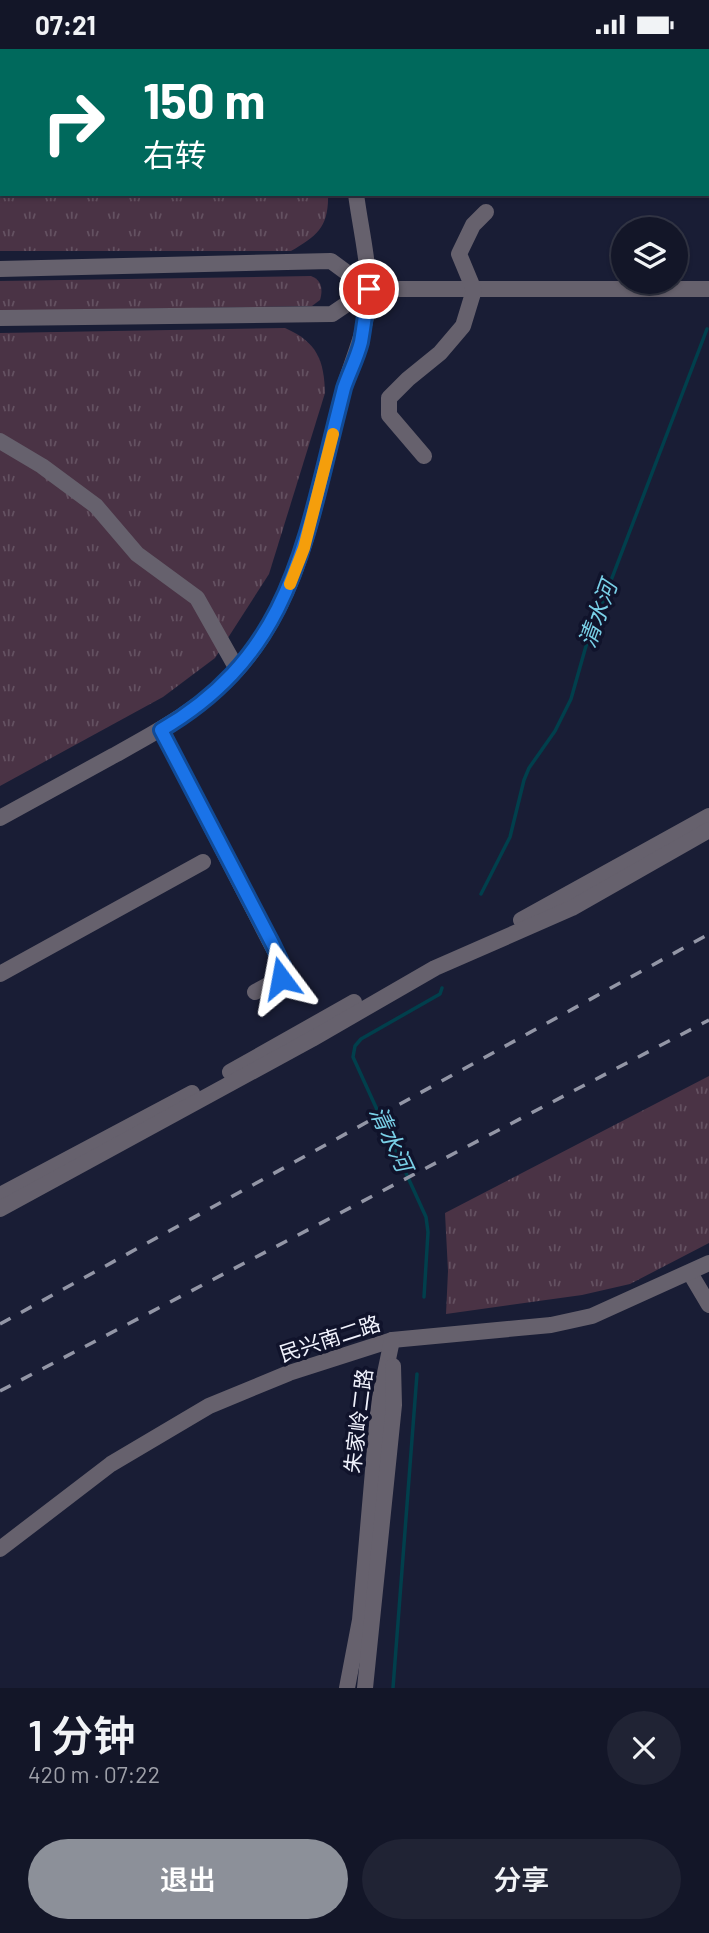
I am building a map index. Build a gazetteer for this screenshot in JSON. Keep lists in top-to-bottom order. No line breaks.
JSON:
{"streets":{"street":["民兴南二路","朱家岭二路"]},"crossings":[["民兴南二路","朱家岭二路"]],"water":["清水河"],"page":{"status":"07:21","turn":["150 m","右转"],"heading":["1 分钟","420 m · 07:22"],"buttons":["退出","分享"]}}
